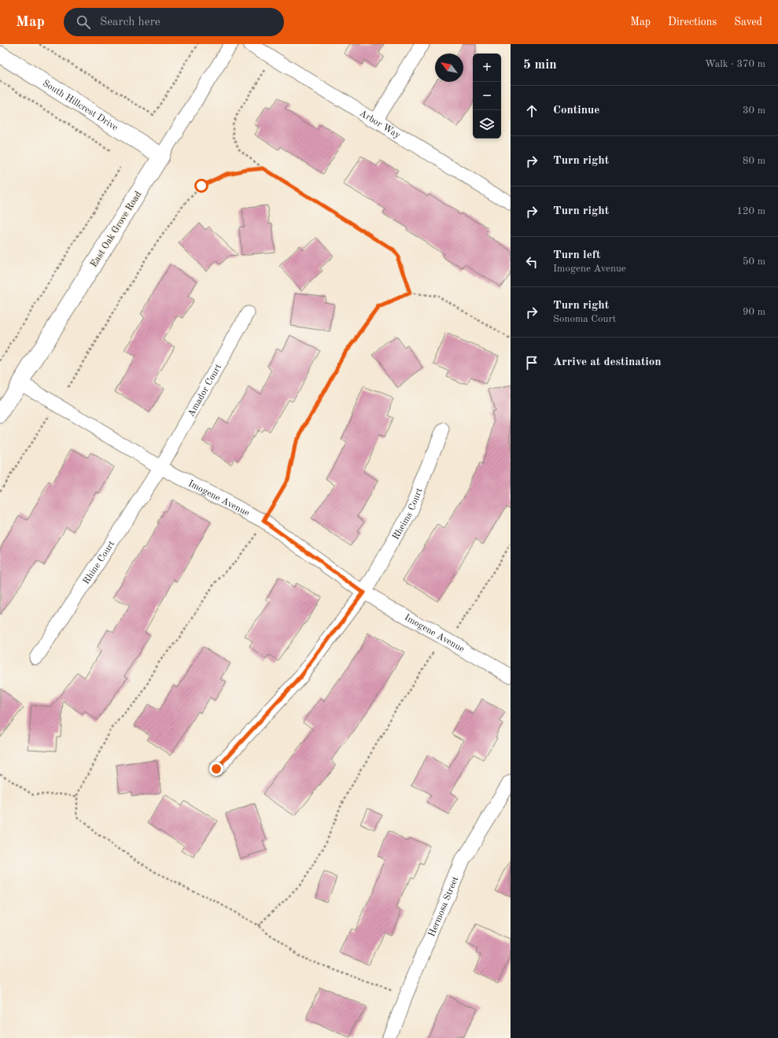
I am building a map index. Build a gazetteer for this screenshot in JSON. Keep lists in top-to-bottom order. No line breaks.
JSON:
{"streets":{"street":["South Hillcrest Drive","Arbor Way","East Oak Grove Road","Amador Court","Imogene Avenue","Rheims Court","Rhine Court","Hermosa Street"]},"crossings":[["South Hillcrest Drive","East Oak Grove Road"],["East Oak Grove Road","Imogene Avenue"],["Amador Court","Imogene Avenue"],["Amador Court","Rhine Court"],["Imogene Avenue","Rheims Court"],["Imogene Avenue","Rhine Court"]],"north":"top left","page":{"header":"Map","search":"Search here","nav":["Map","Directions","Saved"],"heading":["5 min","Walk · 370 m"],"map_buttons":["+","−"],"list":[["Continue","30 m"],["Turn right","80 m"],["Turn right","120 m"],["Turn left","Imogene Avenue","50 m"],["Turn right","Sonoma Court","90 m"],"Arrive at destination"]}}
